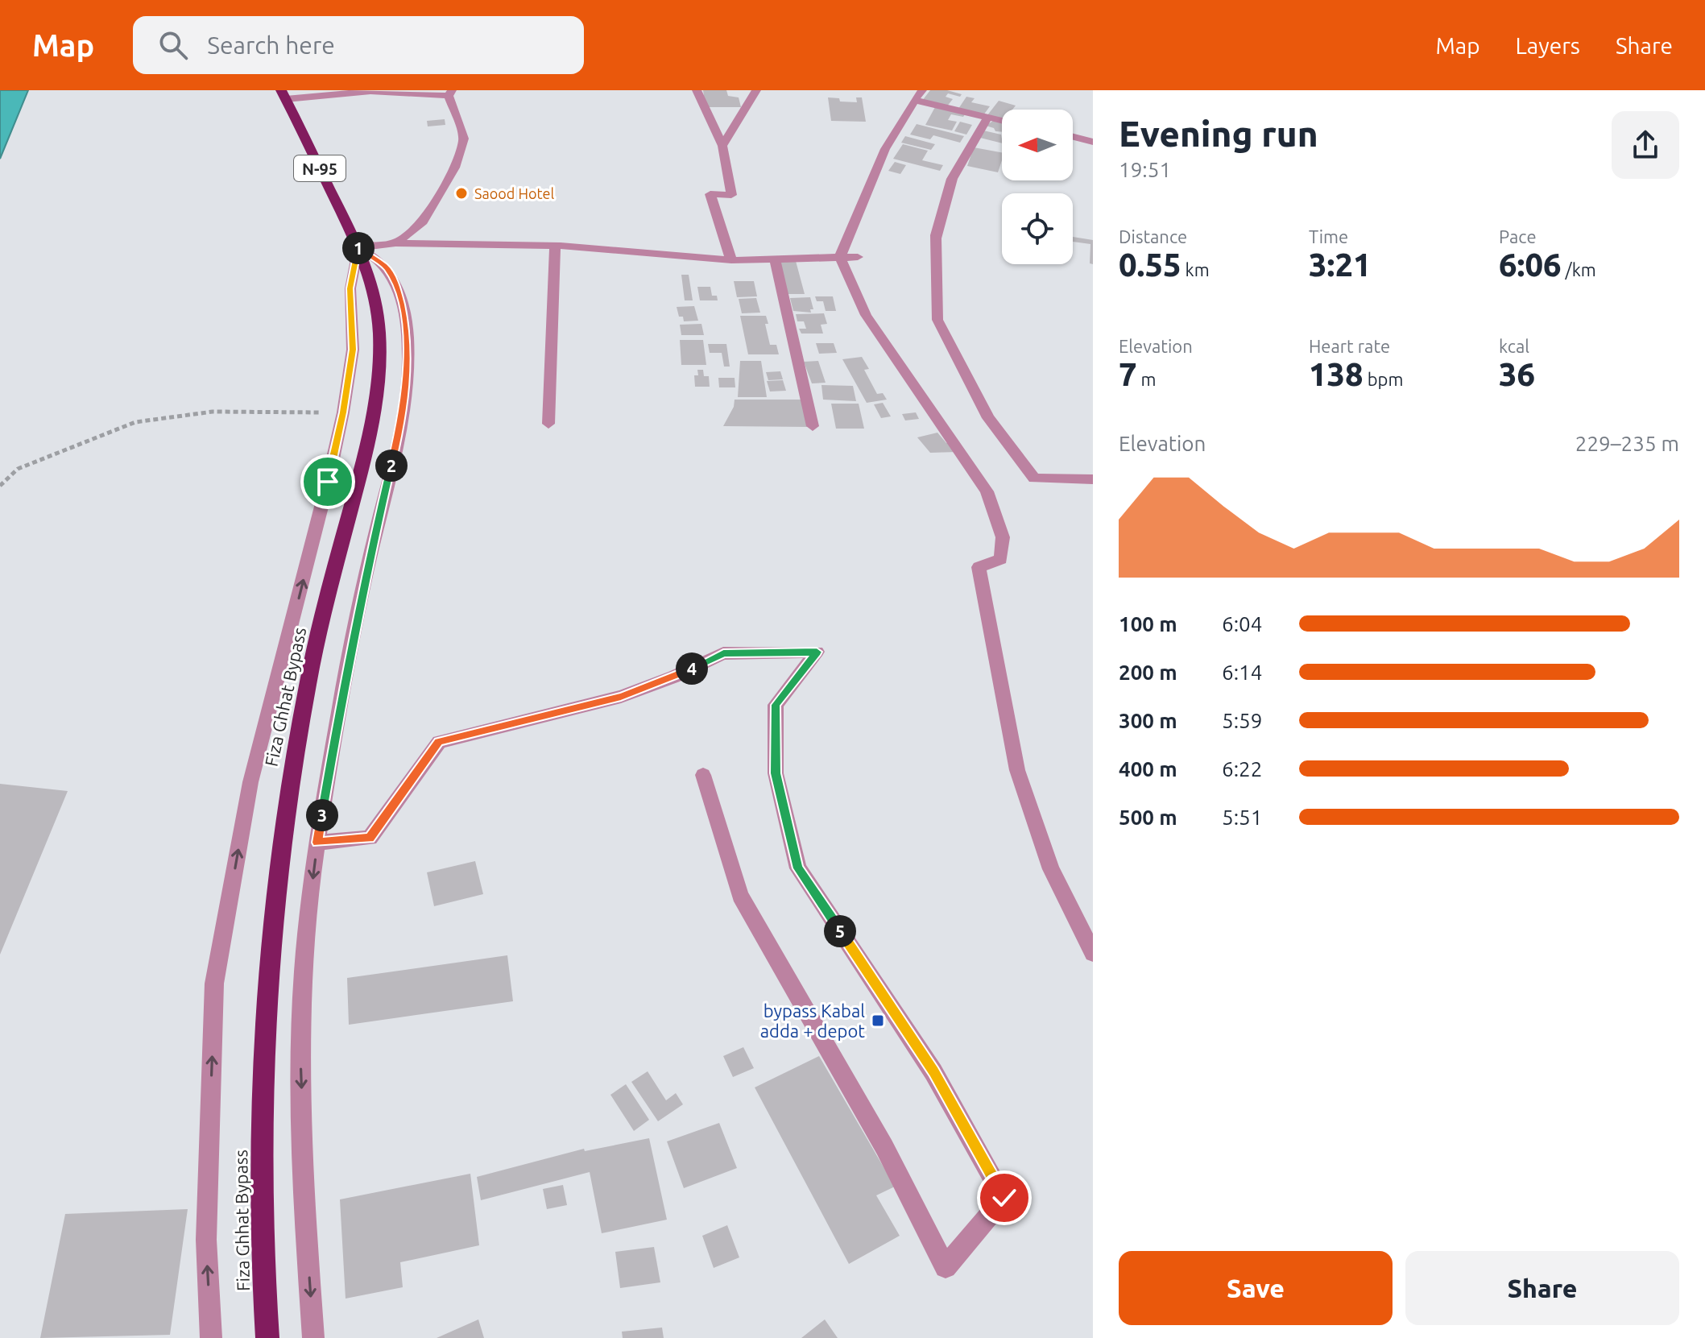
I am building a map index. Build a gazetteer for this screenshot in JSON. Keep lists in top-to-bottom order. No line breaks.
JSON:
{"streets":{"highway":["N-95","Fiza Ghhat Bypass"]},"places":{"other":["Saood Hotel"],"transit":["bypass Kabal adda + depot"]},"north":"left","page":{"header":"Map","search":"Search here","nav":["Map","Layers","Share"],"heading":["Evening run","19:51"],"stats":[["Distance","0.55 km"],["Time","3:21"],["Pace","6:06 /km"],["Elevation","7 m"],["Heart rate","138 bpm"],["kcal","36"]],"pins":["1","2","4","3","5"],"chart":["Elevation","229–235 m"],"list":[{"name":"100 m","note":"6:04"},{"name":"200 m","note":"6:14"},{"name":"300 m","note":"5:59"},{"name":"400 m","note":"6:22"},{"name":"500 m","note":"5:51"}],"buttons":["Save","Share"]}}
